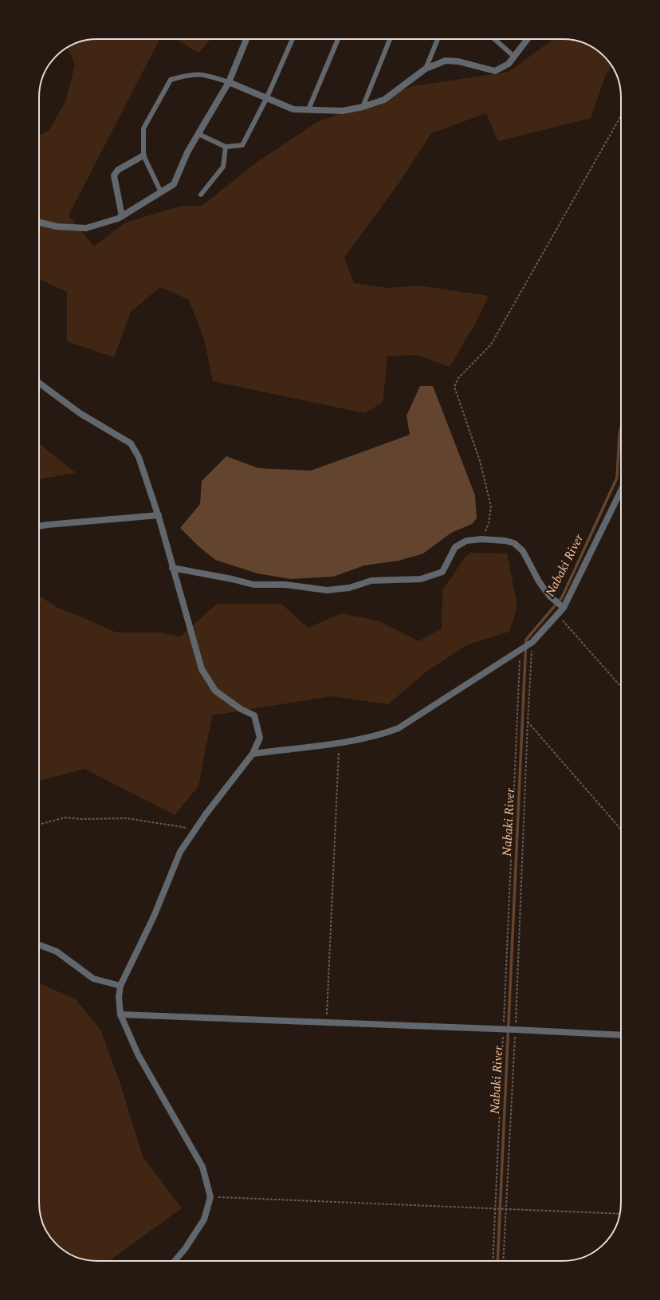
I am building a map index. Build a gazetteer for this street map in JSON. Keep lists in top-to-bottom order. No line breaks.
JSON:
{"water":["Nabaki River"]}
